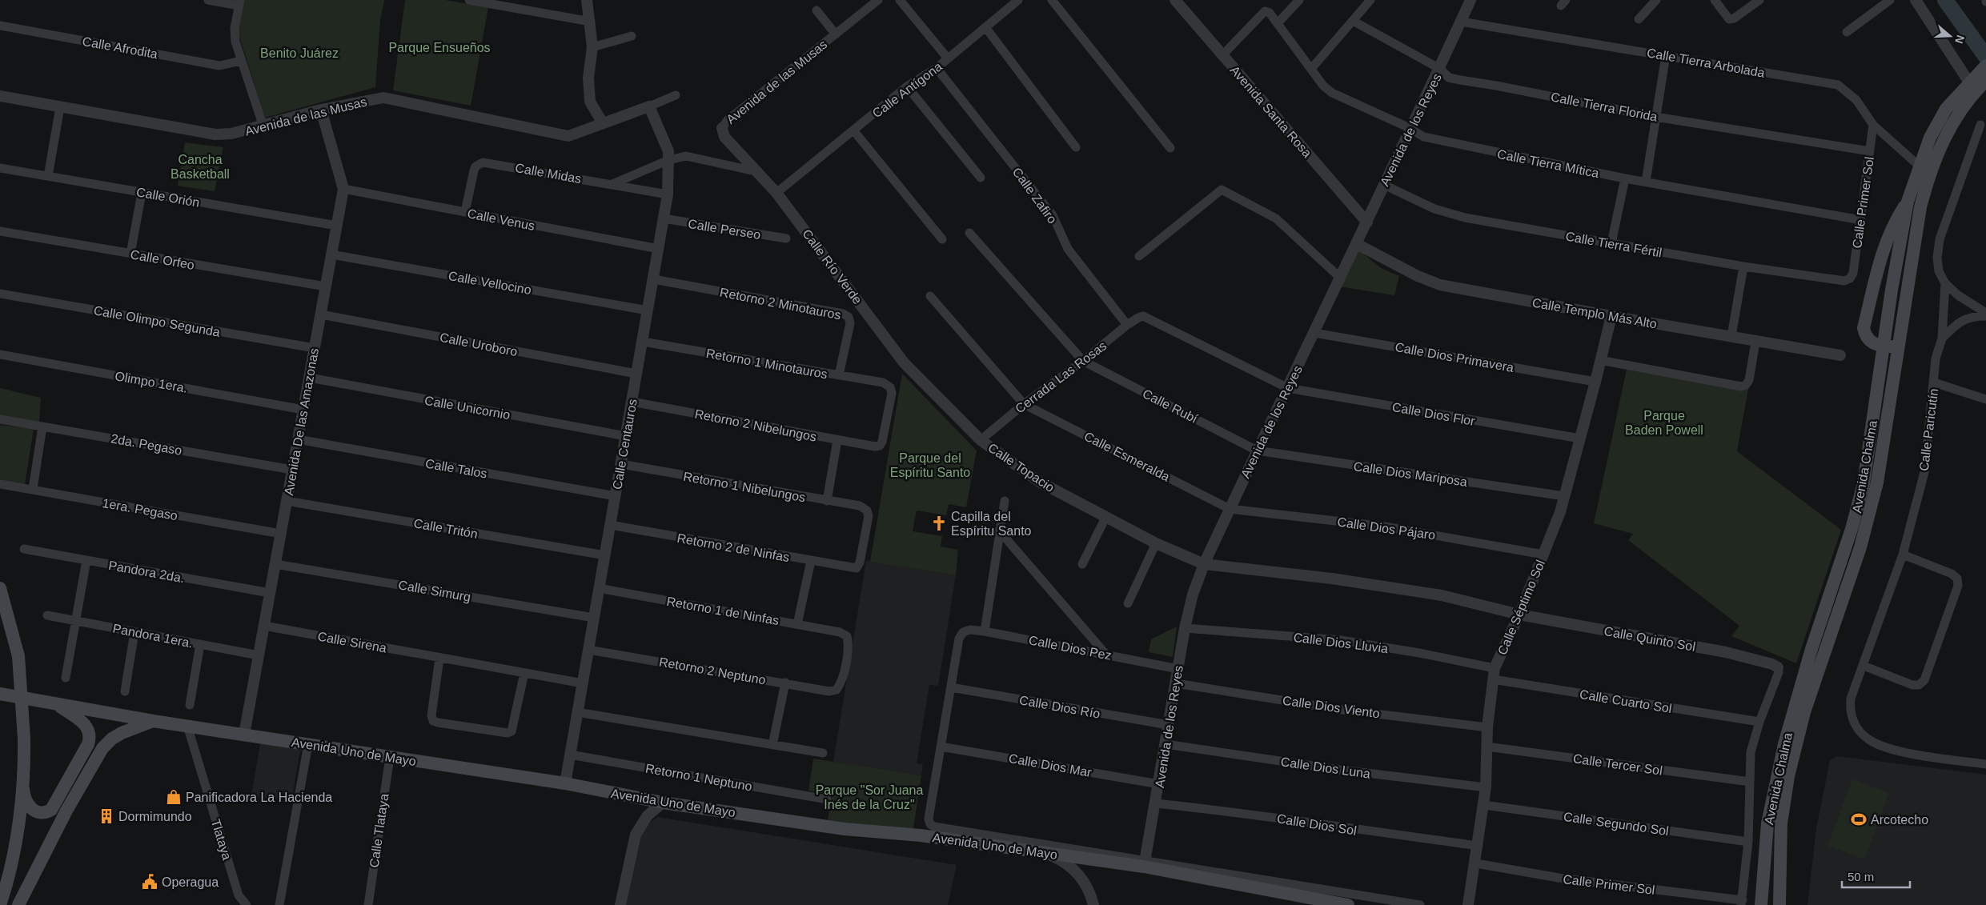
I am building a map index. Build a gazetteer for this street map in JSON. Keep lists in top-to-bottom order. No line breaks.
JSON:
{"streets":{"main road":["Avenida Chalma","Avenida Uno de Mayo"],"street":["Calle Afrodita","Calle Tierra Arbolada","Avenida de las Musas","Calle Antígona","Calle Tierra Florida","Avenida Santa Rosa","Avenida de los Reyes","Calle Tierra Mítica","Calle Midas","Calle Zafiro","Calle Orión","Calle Primer Sol","Calle Venus","Calle Perseo","Calle Tierra Fértil","Calle Orfeo","Calle Río Verde","Calle Vellocino","Retorno 2 Minotauros","Calle Templo Más Alto","Calle Olimpo Segunda","Calle Uroboro","Calle Dios Primavera","Retorno 1 Minotauros","Cerrada Las Rosas","Olimpo 1era.","Calle Rubí","Calle Unicornio","Calle Dios Flor","Avenida De las Amazonas","Retorno 2 Nibelungos","Calle Paricutín","2da. Pegaso","Calle Centauros","Calle Esmeralda","Calle Topacio","Calle Talos","Calle Dios Mariposa","Retorno 1 Nibelungos","1era. Pegaso","Calle Tritón","Calle Dios Pájaro","Retorno 2 de Ninfas","Pandora 2da.","Calle Simurg","Calle Séptimo Sol","Retorno 1 de Ninfas","Pandora 1era.","Calle Quinto Sol","Calle Sirena","Calle Dios Lluvia","Calle Dios Pez","Retorno 2 Neptuno","Calle Cuarto Sol","Calle Dios Río","Calle Dios Viento","Calle Tercer Sol","Calle Dios Mar","Calle Dios Luna","Retorno 1 Neptuno","Calle Segundo Sol","Calle Dios Sol","Calle Tlataya","Tlataya"]},"crossings":[["Calle Tierra Arbolada","Avenida de los Reyes"],["Calle Tierra Arbolada","Calle Primer Sol"],["Calle Tierra Arbolada","Avenida Chalma"],["Avenida de las Musas","Calle Río Verde"],["Avenida de las Musas","Avenida De las Amazonas"],["Avenida de las Musas","Calle Centauros"],["Calle Antígona","Calle Zafiro"],["Calle Antígona","Calle Río Verde"],["Calle Tierra Florida","Avenida de los Reyes"],["Calle Tierra Florida","Calle Primer Sol"],["Avenida Santa Rosa","Avenida de los Reyes"],["Avenida Santa Rosa","Calle Tierra Mítica"],["Avenida de los Reyes","Calle Tierra Mítica"],["Avenida de los Reyes","Calle Tierra Fértil"],["Avenida de los Reyes","Calle Templo Más Alto"],["Avenida de los Reyes","Calle Dios Primavera"],["Avenida de los Reyes","Cerrada Las Rosas"],["Avenida de los Reyes","Calle Rubí"],["Avenida de los Reyes","Calle Dios Flor"],["Avenida de los Reyes","Calle Esmeralda"],["Avenida de los Reyes","Calle Topacio"],["Avenida de los Reyes","Calle Dios Mariposa"],["Avenida de los Reyes","Calle Dios Pájaro"],["Avenida de los Reyes","Calle Quinto Sol"],["Avenida de los Reyes","Calle Dios Lluvia"],["Avenida de los Reyes","Calle Dios Pez"],["Avenida de los Reyes","Calle Dios Río"],["Avenida de los Reyes","Calle Dios Viento"],["Avenida de los Reyes","Avenida Uno de Mayo"],["Avenida de los Reyes","Calle Dios Mar"],["Avenida de los Reyes","Calle Dios Luna"],["Avenida de los Reyes","Calle Dios Sol"],["Calle Tierra Mítica","Calle Primer Sol"],["Calle Midas","Calle Venus"],["Calle Midas","Calle Centauros"],["Calle Zafiro","Cerrada Las Rosas"],["Calle Orión","Avenida De las Amazonas"],["Calle Primer Sol","Calle Tierra Fértil"],["Calle Primer Sol","Calle Séptimo Sol"],["Calle Primer Sol","Calle Quinto Sol"],["Calle Primer Sol","Calle Cuarto Sol"],["Calle Primer Sol","Calle Tercer Sol"],["Calle Primer Sol","Calle Segundo Sol"],["Calle Venus","Avenida De las Amazonas"],["Calle Venus","Calle Centauros"],["Calle Perseo","Calle Centauros"],["Calle Orfeo","Avenida De las Amazonas"],["Calle Río Verde","Calle Topacio"],["Calle Vellocino","Avenida De las Amazonas"],["Calle Vellocino","Calle Centauros"],["Retorno 2 Minotauros","Retorno 1 Minotauros"],["Retorno 2 Minotauros","Calle Centauros"],["Calle Templo Más Alto","Calle Séptimo Sol"],["Calle Olimpo Segunda","Avenida De las Amazonas"],["Calle Uroboro","Avenida De las Amazonas"],["Calle Uroboro","Calle Centauros"],["Calle Dios Primavera","Calle Séptimo Sol"],["Retorno 1 Minotauros","Retorno 2 Nibelungos"],["Retorno 1 Minotauros","Calle Centauros"],["Cerrada Las Rosas","Calle Rubí"],["Cerrada Las Rosas","Calle Dios Flor"],["Cerrada Las Rosas","Calle Esmeralda"],["Cerrada Las Rosas","Calle Topacio"],["Olimpo 1era.","Avenida De las Amazonas"],["Calle Rubí","Calle Dios Mariposa"],["Calle Unicornio","Avenida De las Amazonas"],["Calle Unicornio","Calle Centauros"],["Calle Dios Flor","Calle Séptimo Sol"],["Avenida De las Amazonas","2da. Pegaso"],["Avenida De las Amazonas","Calle Talos"],["Avenida De las Amazonas","1era. Pegaso"],["Avenida De las Amazonas","Calle Tritón"],["Avenida De las Amazonas","Pandora 2da."],["Avenida De las Amazonas","Calle Simurg"],["Avenida De las Amazonas","Pandora 1era."],["Avenida De las Amazonas","Calle Sirena"],["Avenida De las Amazonas","Avenida Uno de Mayo"],["Retorno 2 Nibelungos","Calle Centauros"],["Calle Centauros","Calle Talos"],["Calle Centauros","Retorno 1 Nibelungos"],["Calle Centauros","Calle Tritón"],["Calle Centauros","Retorno 2 de Ninfas"],["Calle Centauros","Calle Simurg"],["Calle Centauros","Retorno 1 de Ninfas"],["Calle Centauros","Calle Sirena"],["Calle Centauros","Retorno 2 Neptuno"],["Calle Centauros","Avenida Uno de Mayo"],["Calle Centauros","Retorno 1 Neptuno"],["Calle Esmeralda","Calle Dios Pájaro"],["Calle Topacio","Calle Quinto Sol"],["Calle Dios Mariposa","Calle Séptimo Sol"],["Retorno 1 Nibelungos","Retorno 2 de Ninfas"],["Calle Dios Pájaro","Calle Séptimo Sol"],["Calle Séptimo Sol","Calle Quinto Sol"],["Calle Séptimo Sol","Calle Dios Lluvia"],["Calle Séptimo Sol","Calle Cuarto Sol"],["Calle Séptimo Sol","Calle Dios Viento"],["Calle Séptimo Sol","Calle Tercer Sol"],["Calle Séptimo Sol","Calle Dios Luna"],["Calle Séptimo Sol","Calle Segundo Sol"],["Calle Séptimo Sol","Calle Dios Sol"],["Retorno 1 de Ninfas","Retorno 2 Neptuno"],["Calle Dios Pez","Calle Dios Río"],["Avenida Uno de Mayo","Calle Tlataya"],["Avenida Uno de Mayo","Tlataya"]],"parks":["Parque Ensueños","Benito Juárez","Cancha Basketball","Parque Baden Powell","Parque del Espíritu Santo","Parque \"Sor Juana Inés de la Cruz\""],"places":{"church":["Capilla del Espíritu Santo"],"shop":["Panificadora La Hacienda"],"building":["Dormimundo"],"sports":["Arcotecho"],"public building":["Operagua"]},"scale_bar":"50 m","north":"right"}
